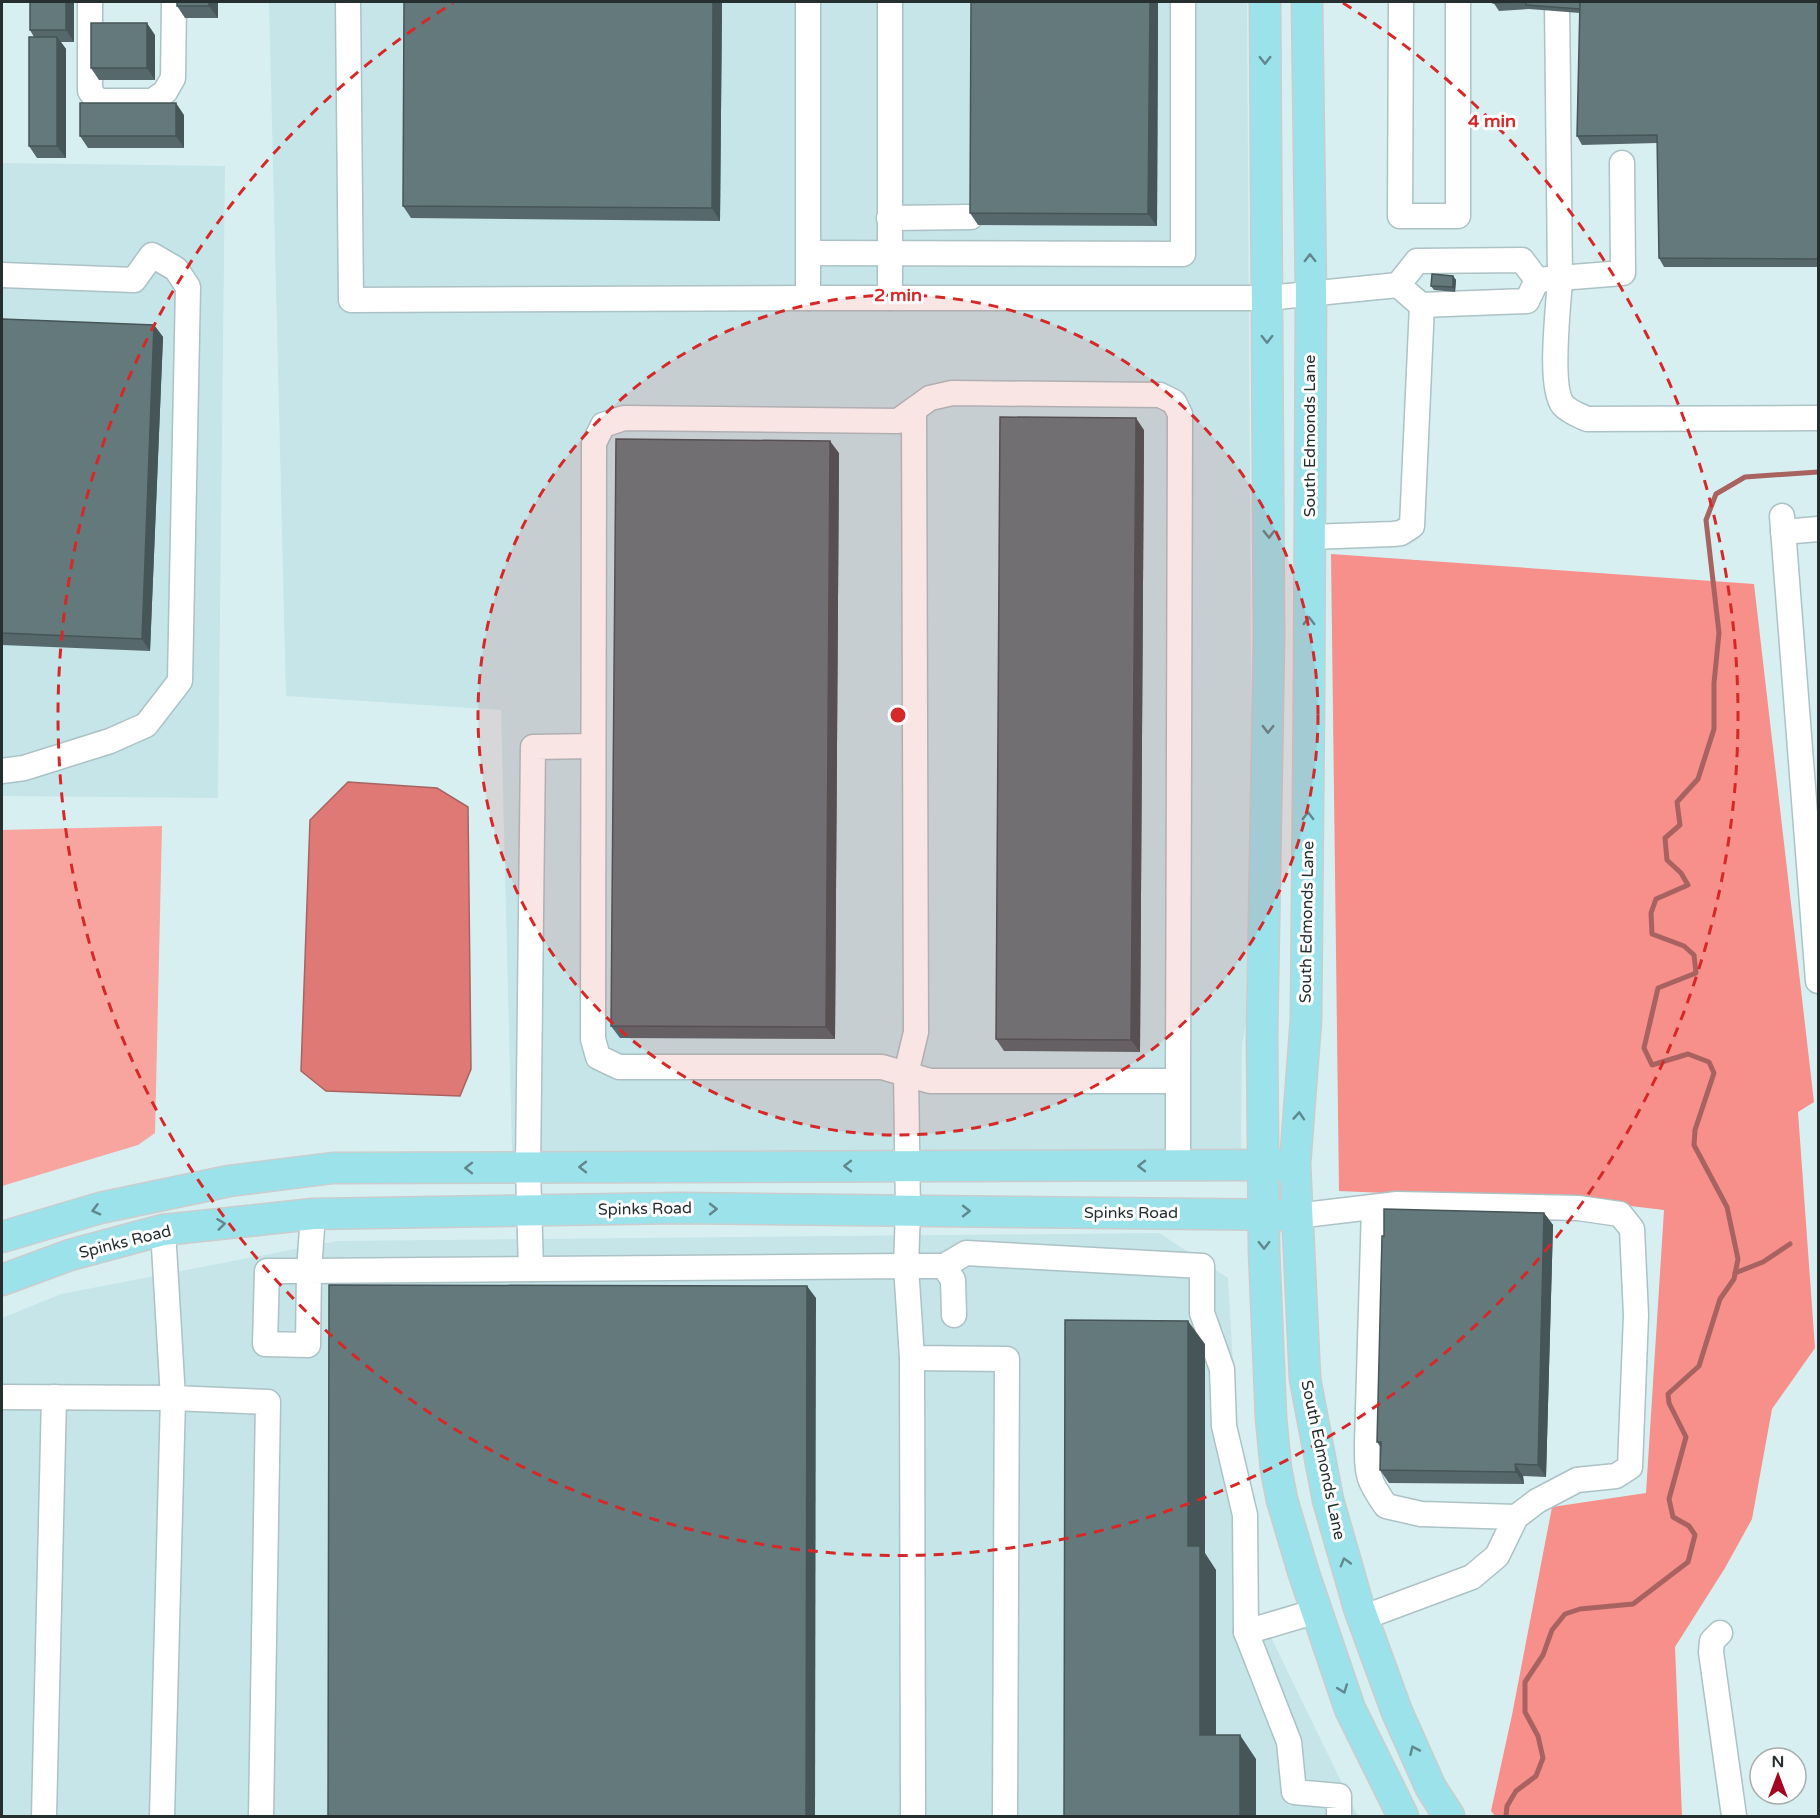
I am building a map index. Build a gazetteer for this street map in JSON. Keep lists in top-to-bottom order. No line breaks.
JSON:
{"streets":{"main road":["South Edmonds Lane","Spinks Road"]},"crossings":[["South Edmonds Lane","Spinks Road"]],"north":"top","rings":["4 min","2 min"]}
